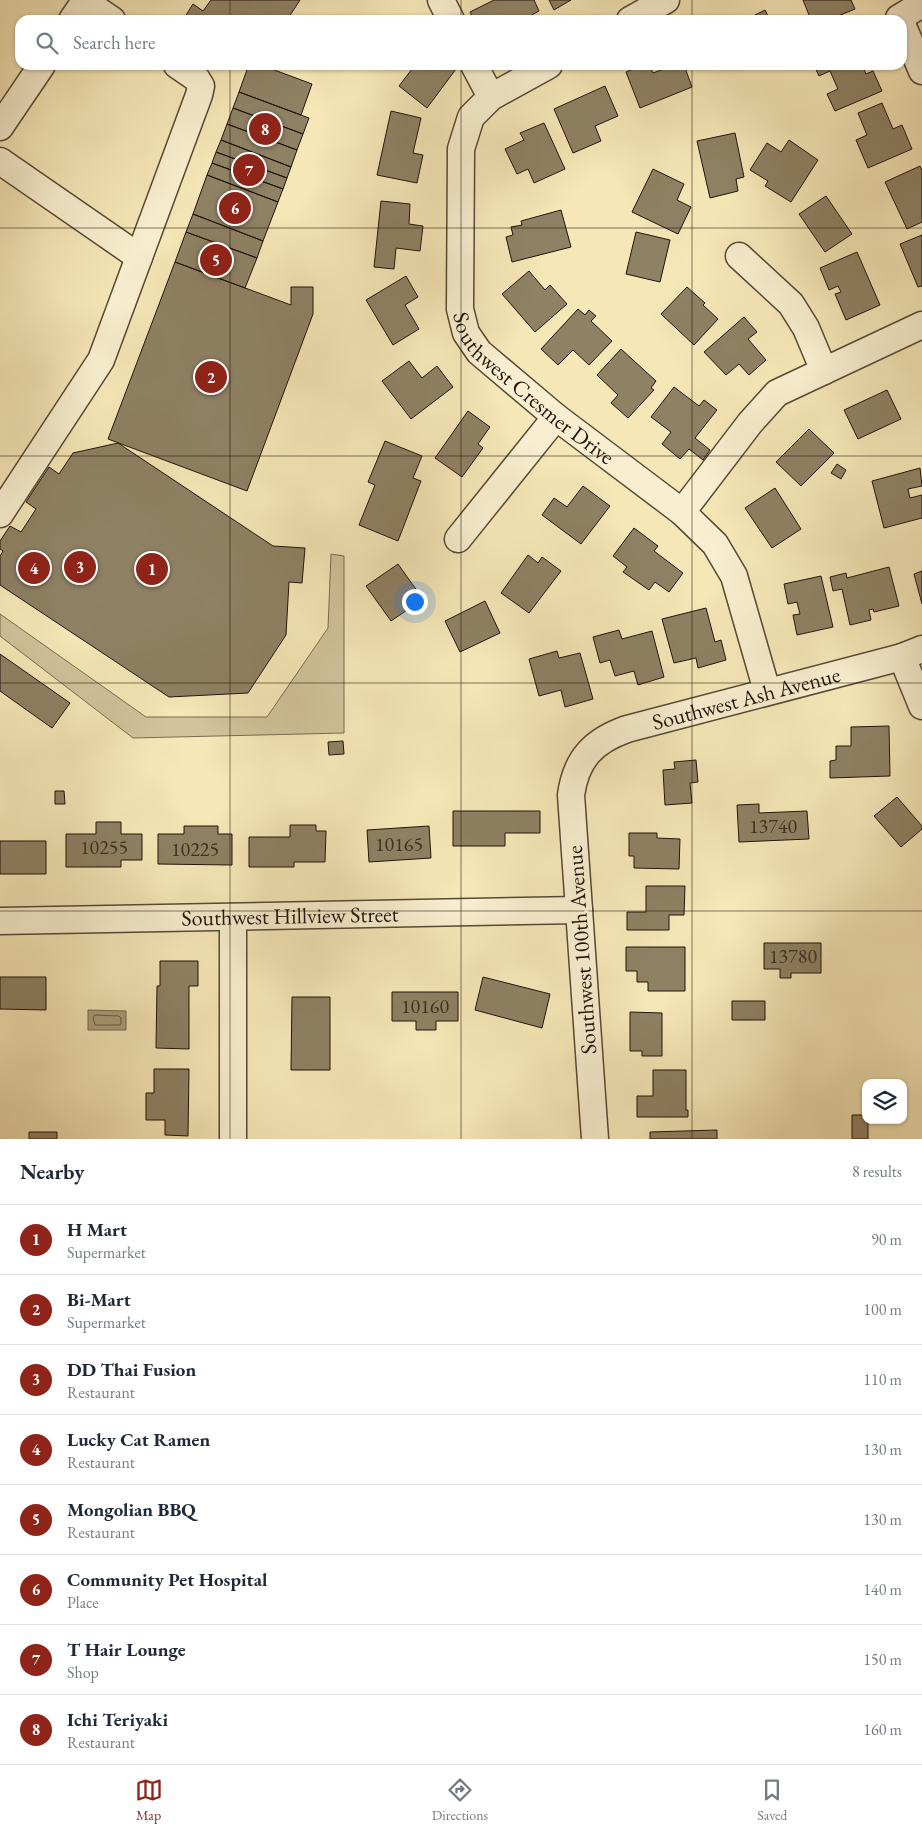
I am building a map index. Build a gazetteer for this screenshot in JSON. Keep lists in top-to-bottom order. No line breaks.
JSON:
{"streets":{"street":["Southwest Cresmer Drive","Southwest Ash Avenue","Southwest Hillview Street","Southwest 100th Avenue"]},"crossings":[["Southwest Cresmer Drive","Southwest Ash Avenue"],["Southwest Ash Avenue","Southwest 100th Avenue"],["Southwest Hillview Street","Southwest 100th Avenue"]],"house_numbers":["13740","10165","10255","10225","13780","10160"],"page":{"search":"Search here","pins":["8","7","6","5","2","3","4","1"],"heading":["Nearby","8 results"],"list":[{"mark":"1","name":"H Mart","note":"Supermarket","value":"90 m"},{"mark":"2","name":"Bi-Mart","note":"Supermarket","value":"100 m"},{"mark":"3","name":"DD Thai Fusion","note":"Restaurant","value":"110 m"},{"mark":"4","name":"Lucky Cat Ramen","note":"Restaurant","value":"130 m"},{"mark":"5","name":"Mongolian BBQ","note":"Restaurant","value":"130 m"},{"mark":"6","name":"Community Pet Hospital","note":"Place","value":"140 m"},{"mark":"7","name":"T Hair Lounge","note":"Shop","value":"150 m"},{"mark":"8","name":"Ichi Teriyaki","note":"Restaurant","value":"160 m"}],"nav":["Map","Directions","Saved"]}}
